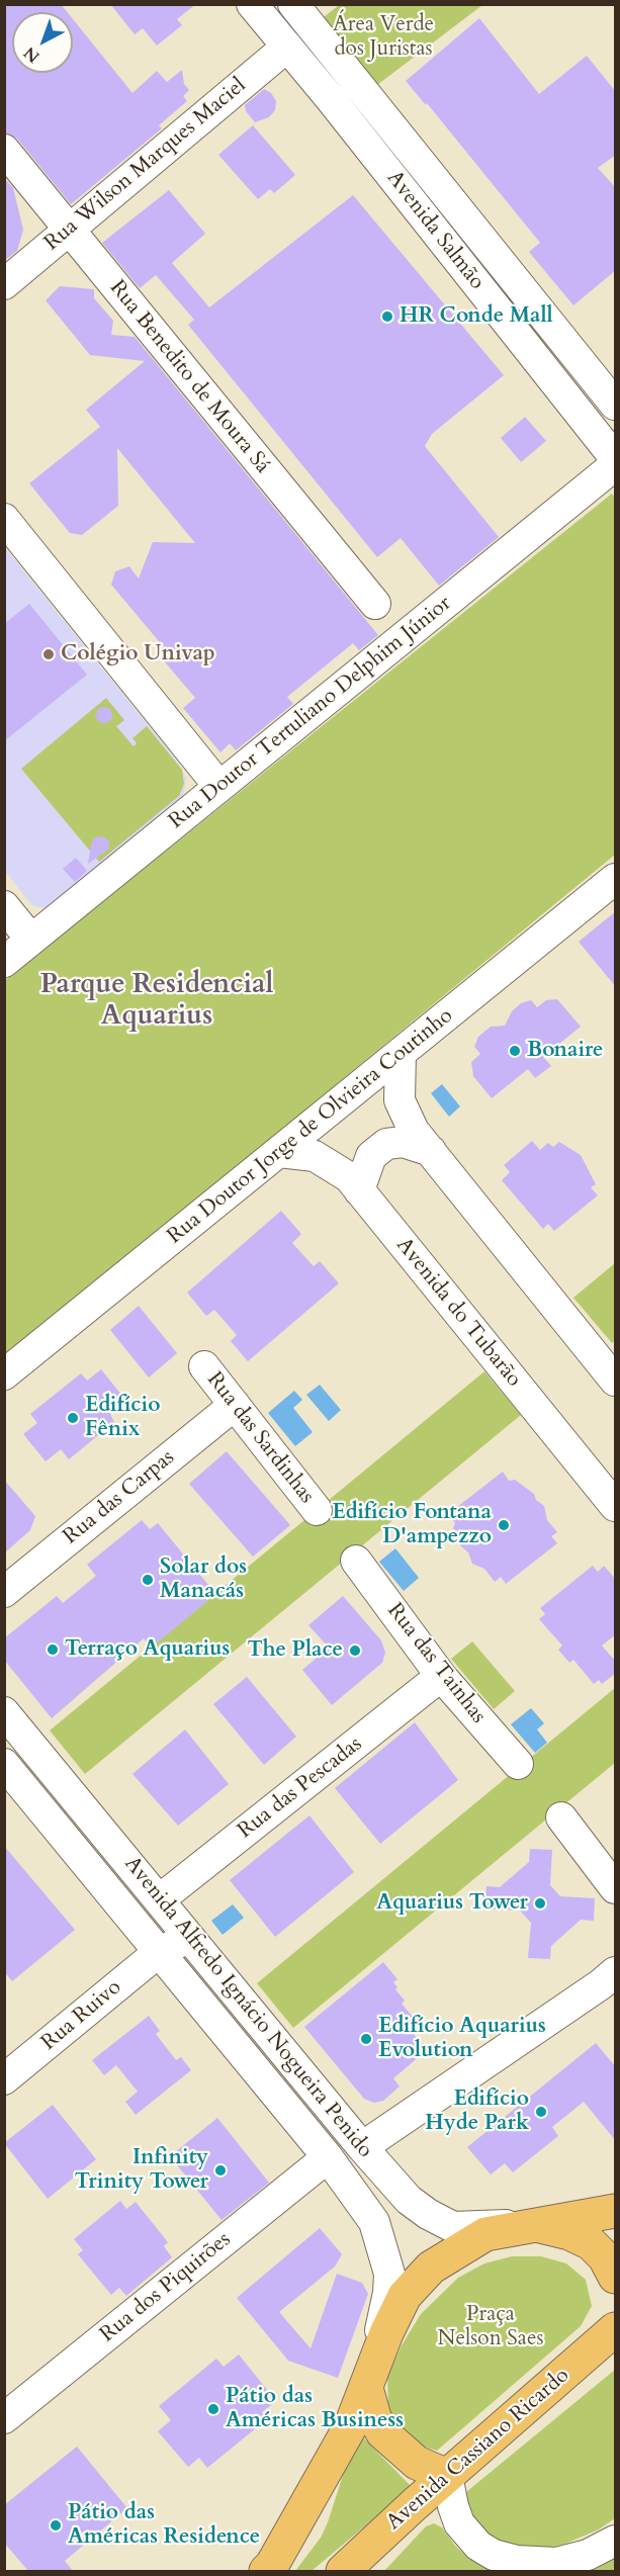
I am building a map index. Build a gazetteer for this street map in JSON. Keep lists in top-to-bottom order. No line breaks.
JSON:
{"streets":{"main road":["Avenida Cassiano Ricardo"],"street":["Rua Wilson Marques Maciel","Avenida Salmão","Rua Benedito de Moura Sá","Rua Doutor Tertuliano Delphim Júnior","Rua Doutor Jorge de Olvieira Coutinho","Avenida do Tubarão","Rua das Sardinhas","Rua das Carpas","Rua das Tainhas","Rua das Pescadas","Avenida Alfredo Ignácio Nogueira Penido","Rua Ruivo","Rua dos Piquirões"]},"crossings":[["Rua Wilson Marques Maciel","Avenida Salmão"],["Rua Wilson Marques Maciel","Rua Benedito de Moura Sá"],["Rua Doutor Jorge de Olvieira Coutinho","Avenida do Tubarão"],["Rua das Sardinhas","Rua das Carpas"],["Rua das Tainhas","Rua das Pescadas"],["Rua das Pescadas","Avenida Alfredo Ignácio Nogueira Penido"],["Avenida Alfredo Ignácio Nogueira Penido","Rua Ruivo"],["Avenida Alfredo Ignácio Nogueira Penido","Rua dos Piquirões"]],"districts":["Parque Residencial Aquarius"],"parks":["Área Verde dos Juristas","Praça Nelson Saes"],"places":["HR Conde Mall","Colégio Univap","Bonaire","Edifício Fênix","Edifício Fontana D'ampezzo","Solar dos Manacás","Terraço Aquarius","The Place","Aquarius Tower","Edifício Aquarius Evolution","Edifício Hyde Park","Infinity Trinity Tower","Pátio das Américas Business","Pátio das Américas Residence"],"north":"bottom left"}
